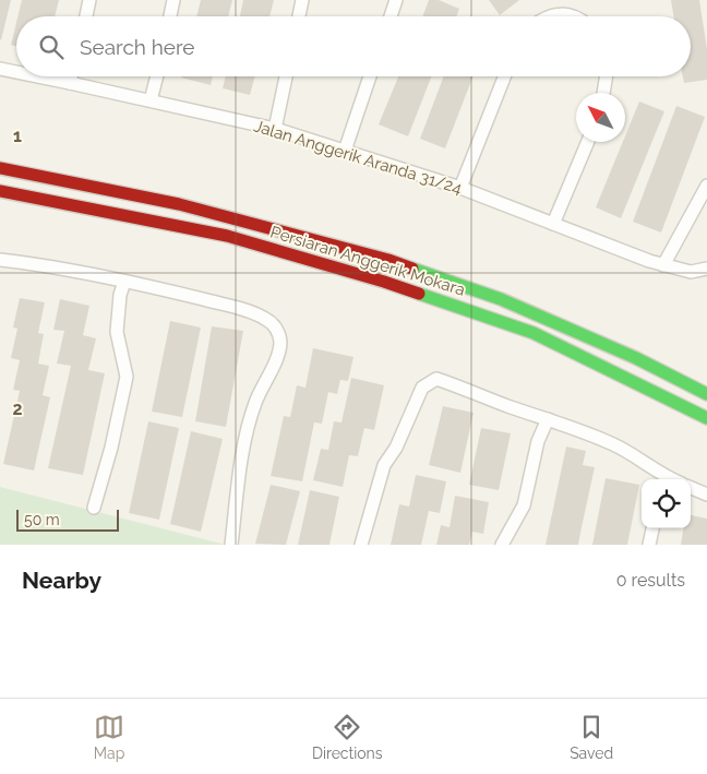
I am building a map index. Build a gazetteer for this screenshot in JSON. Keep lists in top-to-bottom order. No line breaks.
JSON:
{"streets":{"main road":["Persiaran Anggerik Mokara"],"street":["Jalan Anggerik Aranda 31/24"]},"scale_bar":"50 m","north":"top left","page":{"search":"Search here","scale":"50 m","heading":["Nearby","0 results"],"nav":["Map","Directions","Saved"]},"grid":{"rows":["1","2"]}}
